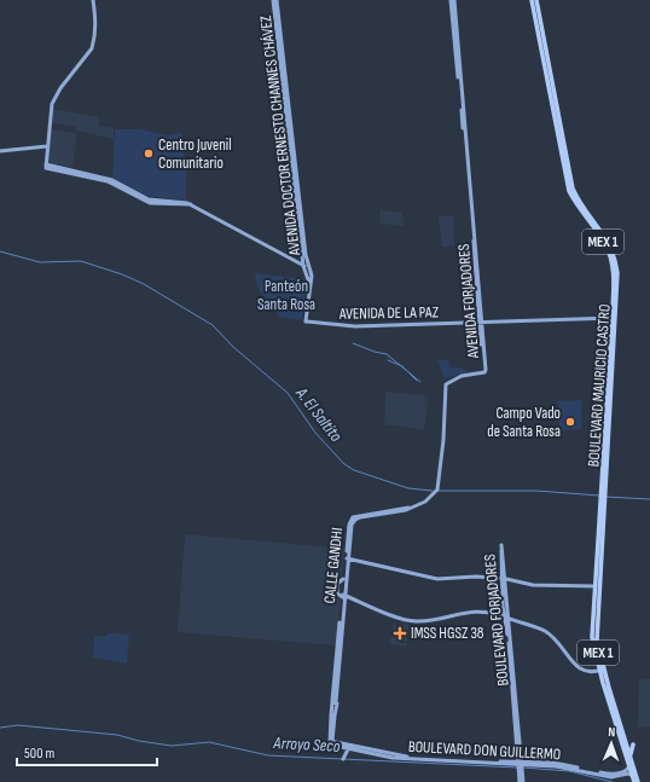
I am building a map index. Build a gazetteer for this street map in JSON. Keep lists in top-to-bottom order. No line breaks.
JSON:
{"streets":{"main road":["MEX 1","BOULEVARD MAURICIO CASTRO"],"street":["AVENIDA DOCTOR ERNESTO CHANNES CHÁVEZ","AVENIDA FORJADORES","AVENIDA DE LA PAZ","CALLE GANDHI","BOULEVARD FORJADORES","BOULEVARD DON GUILLERMO"]},"crossings":[["AVENIDA DOCTOR ERNESTO CHANNES CHÁVEZ","AVENIDA DE LA PAZ"],["AVENIDA FORJADORES","AVENIDA DE LA PAZ"],["AVENIDA FORJADORES","CALLE GANDHI"],["AVENIDA DE LA PAZ","BOULEVARD MAURICIO CASTRO"],["BOULEVARD MAURICIO CASTRO","BOULEVARD DON GUILLERMO"],["BOULEVARD FORJADORES","BOULEVARD DON GUILLERMO"]],"water":["A. El Saltito","Arroyo Seco"],"parks":["Panteón Santa Rosa"],"places":{"other":["Centro Juvenil Comunitario","Campo Vado de Santa Rosa"],"health":["IMSS HGSZ 38"]},"scale_bar":"500 m","north":"top"}
